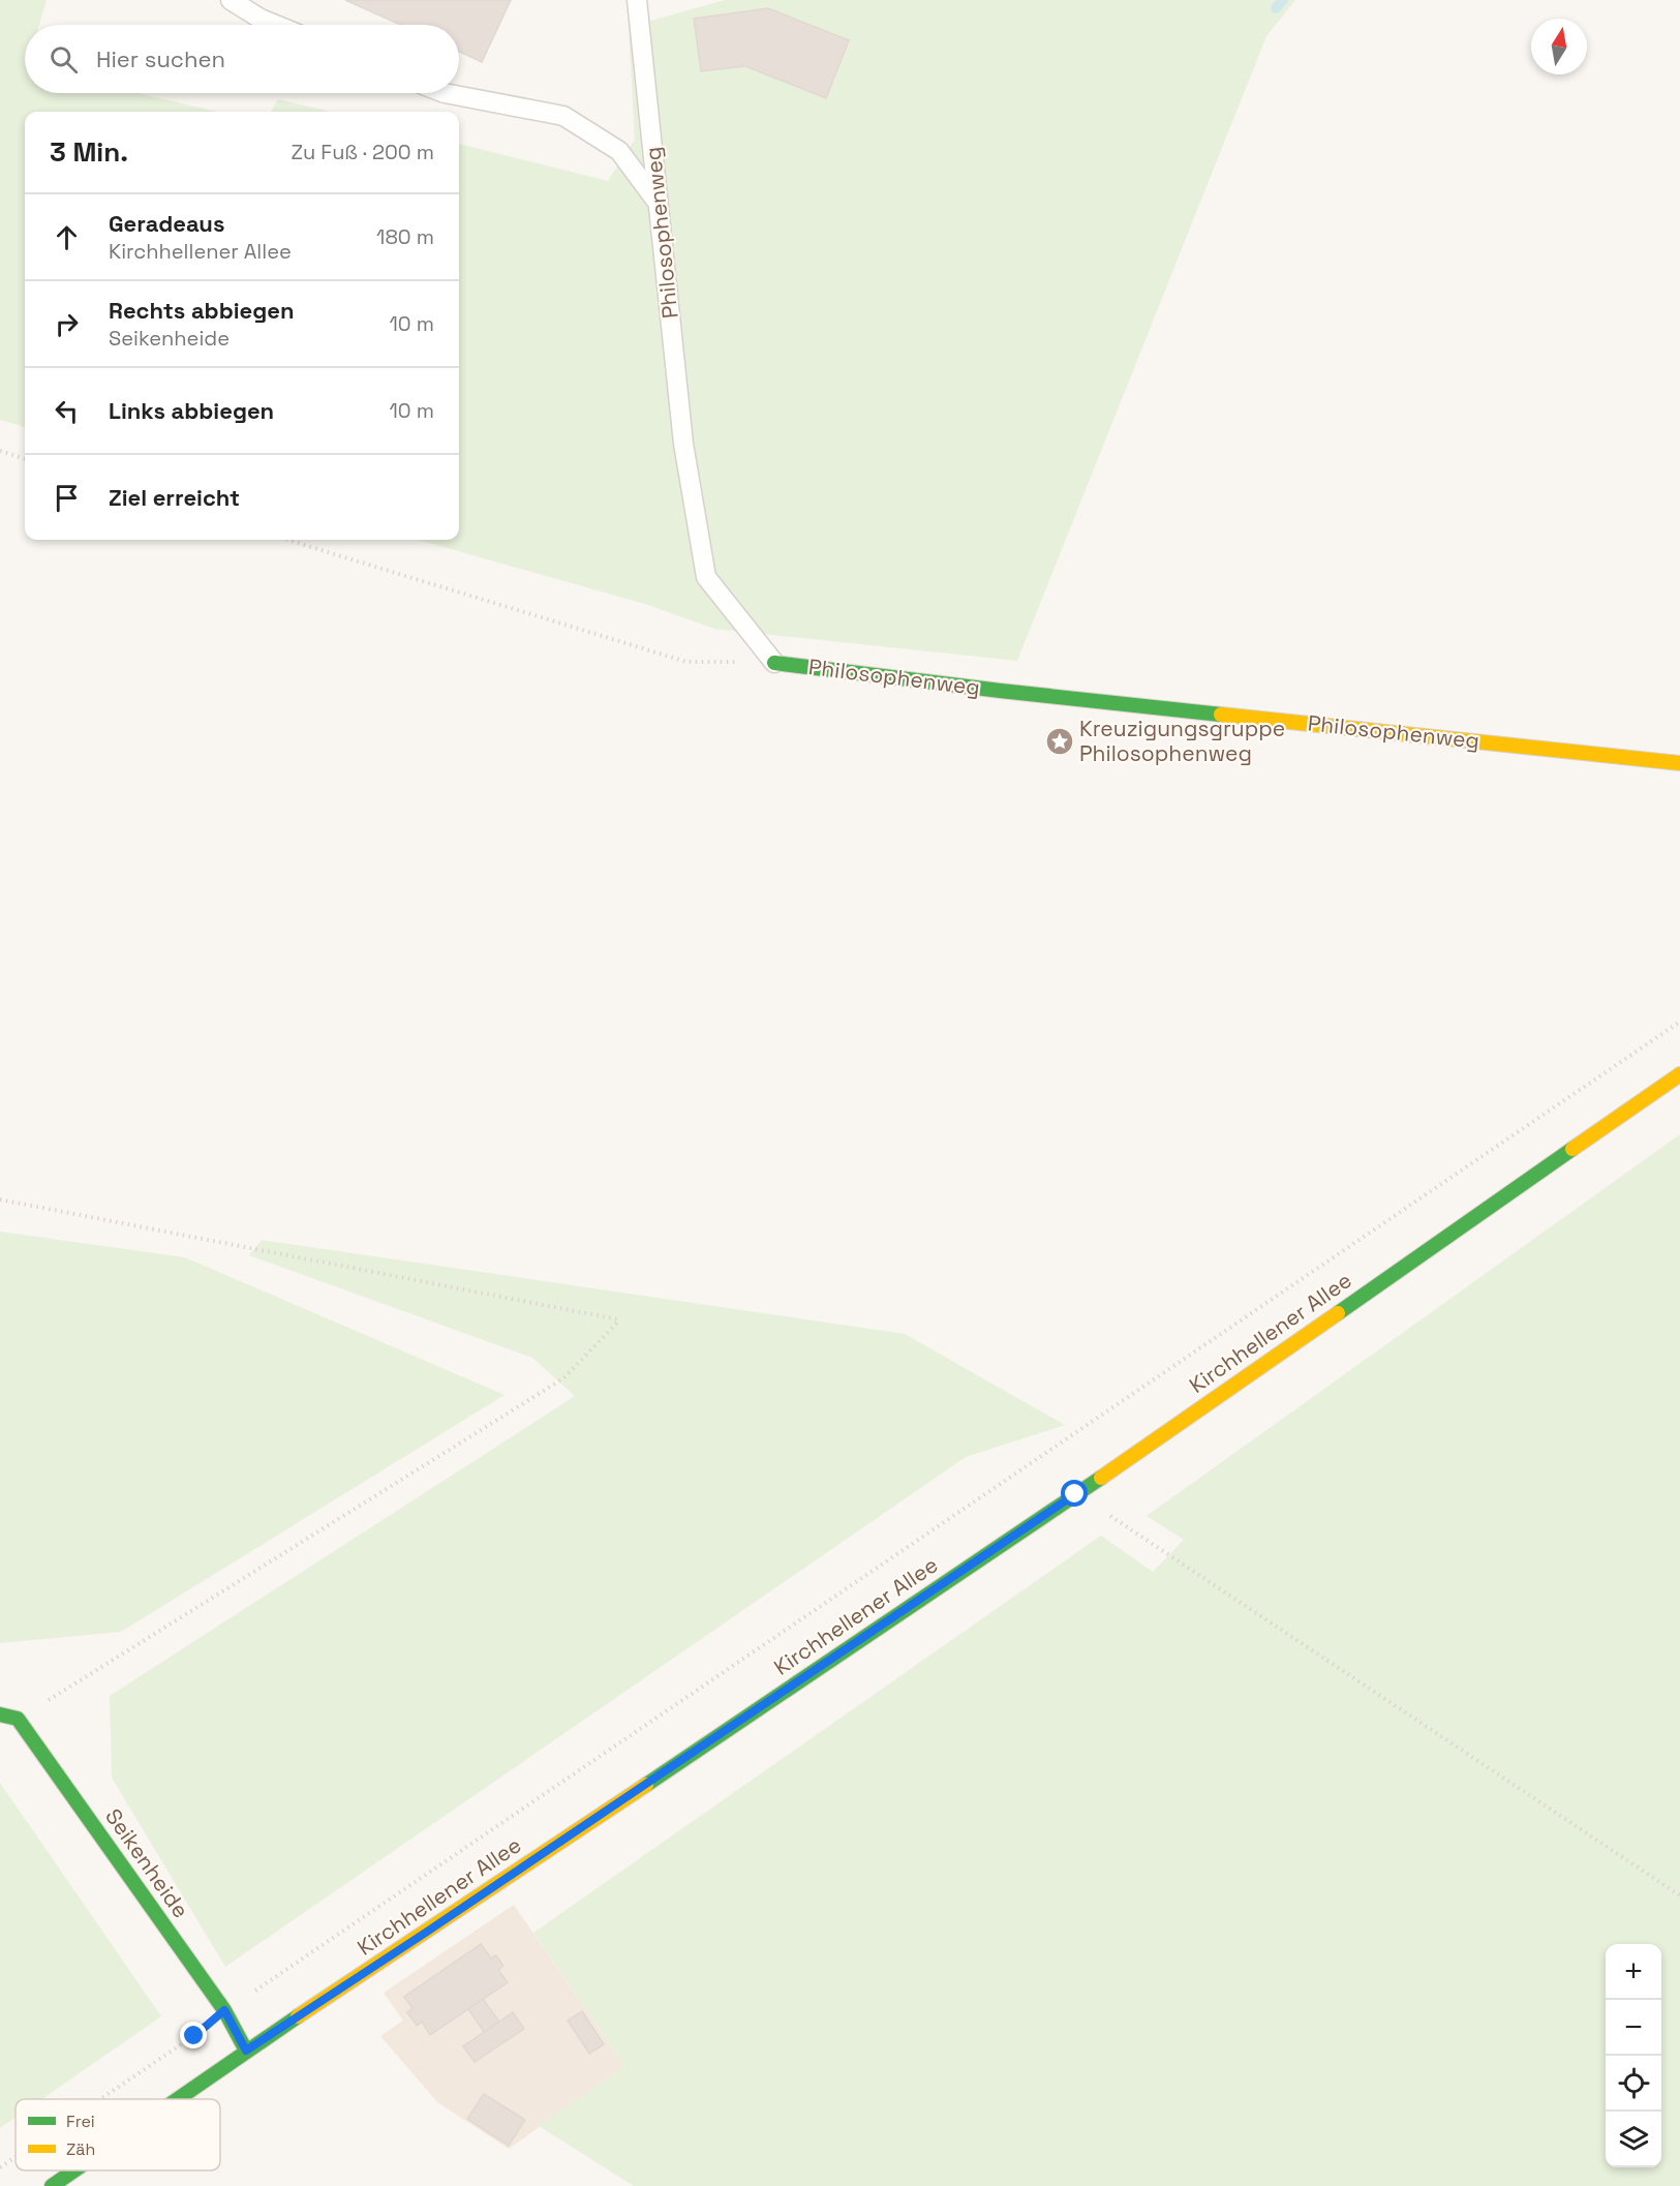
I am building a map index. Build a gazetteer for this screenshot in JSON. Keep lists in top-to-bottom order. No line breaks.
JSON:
{"streets":{"main road":["Philosophenweg","Kirchhellener Allee","Seikenheide"]},"crossings":[["Kirchhellener Allee","Seikenheide"]],"places":{"place":["Kreuzigungsgruppe Philosophenweg"]},"legend":["Frei","Zäh"],"north":"top","page":{"search":"Hier suchen","heading":["3 Min.","Zu Fuß · 200 m"],"list":[["Geradeaus","Kirchhellener Allee","180 m"],["Rechts abbiegen","Seikenheide","10 m"],["Links abbiegen","10 m"],"Ziel erreicht"],"map_buttons":["+","−"]}}
